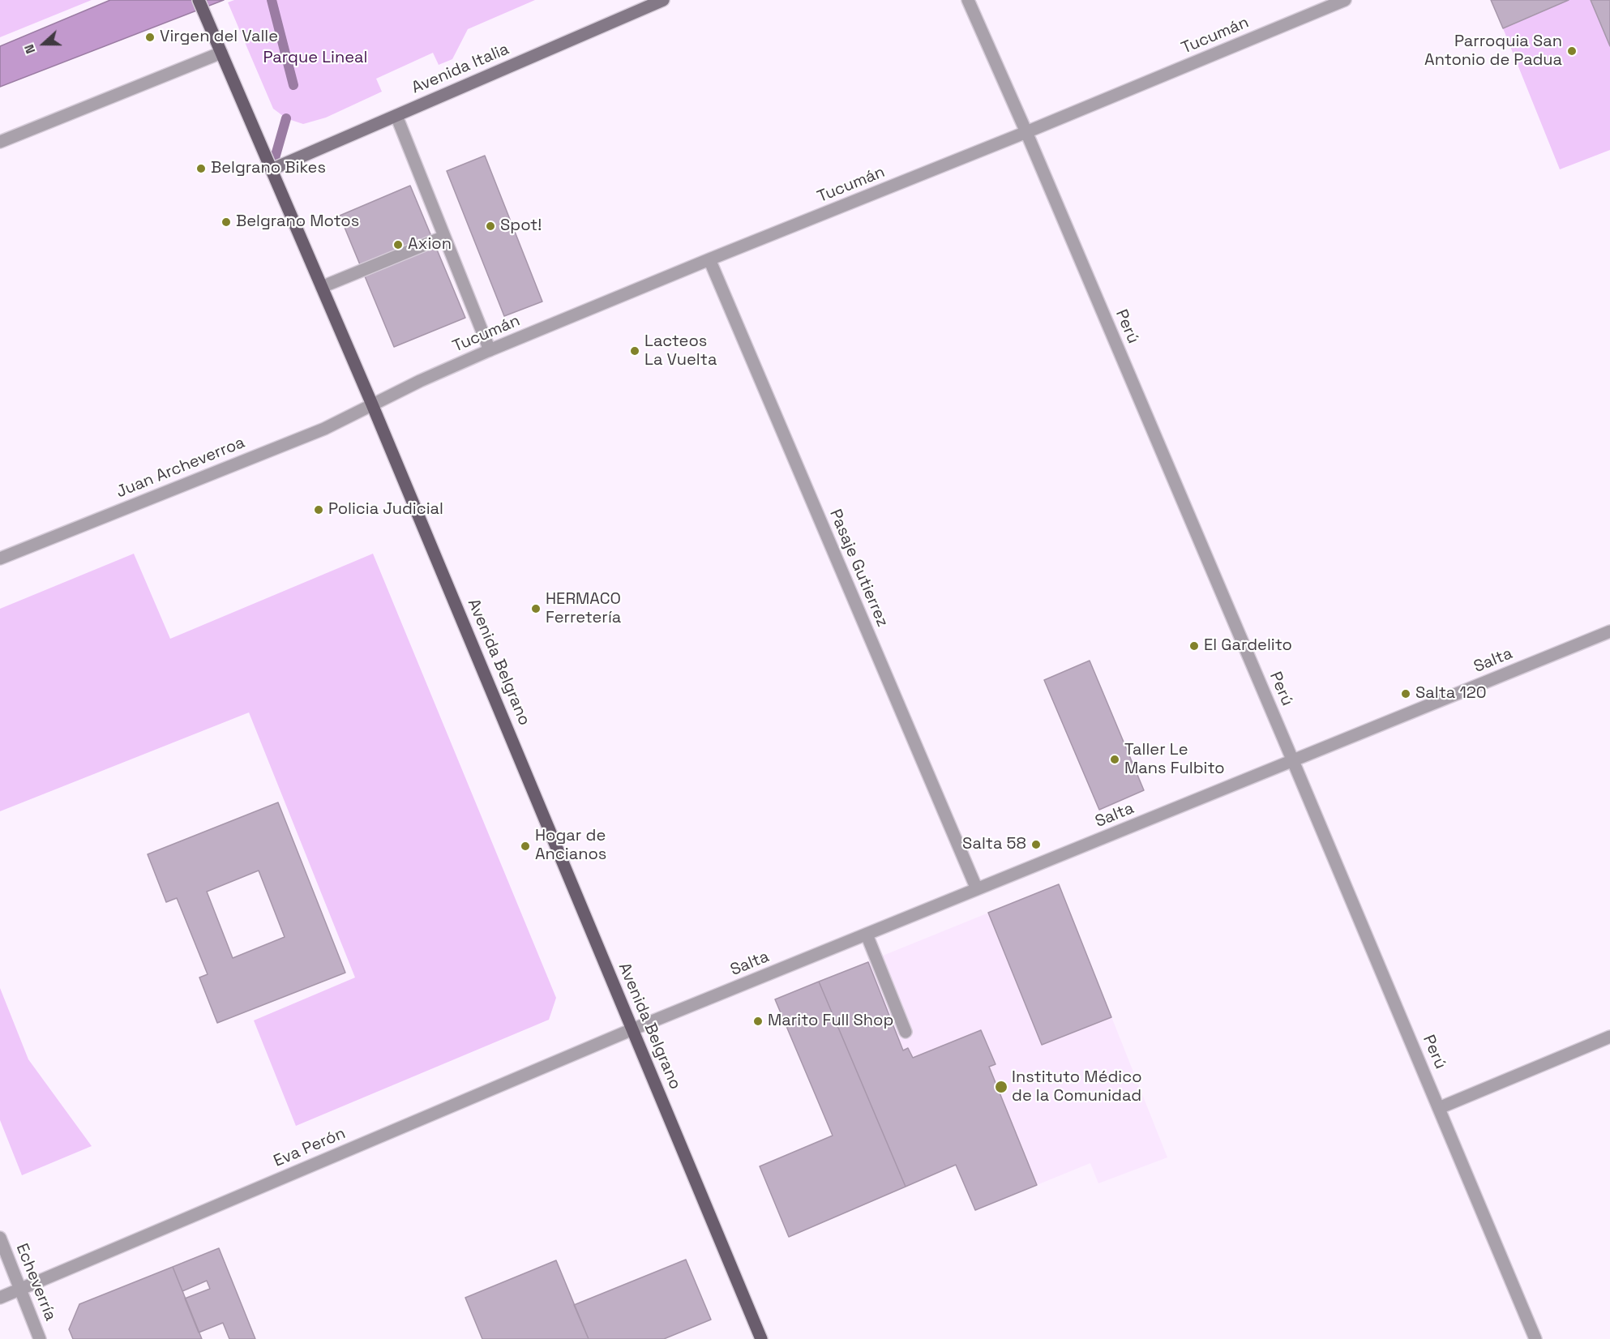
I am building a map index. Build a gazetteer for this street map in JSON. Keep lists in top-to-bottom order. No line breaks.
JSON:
{"streets":{"main road":["Avenida Italia","Avenida Belgrano"],"street":["Tucumán","Perú","Juan Archeverroa","Pasaje Gutierrez","Salta","Eva Perón","Echeverría"]},"crossings":[["Tucumán","Perú"],["Tucumán","Juan Archeverroa"],["Tucumán","Pasaje Gutierrez"],["Tucumán","Avenida Belgrano"],["Avenida Italia","Avenida Belgrano"],["Perú","Salta"],["Juan Archeverroa","Avenida Belgrano"],["Pasaje Gutierrez","Salta"],["Salta","Avenida Belgrano"],["Salta","Eva Perón"],["Avenida Belgrano","Eva Perón"],["Eva Perón","Echeverría"]],"parks":["Parque Lineal"],"places":["Virgen del Valle","Parroquia San Antonio de Padua","Belgrano Bikes","Belgrano Motos","Spot!","Axion","Lacteos La Vuelta","Policia Judicial","HERMACO Ferretería","El Gardelito","Salta 120","Taller Le Mans Fulbito","Salta 58","Hogar de Ancianos","Marito Full Shop","Instituto Médico de la Comunidad"],"north":"left"}
